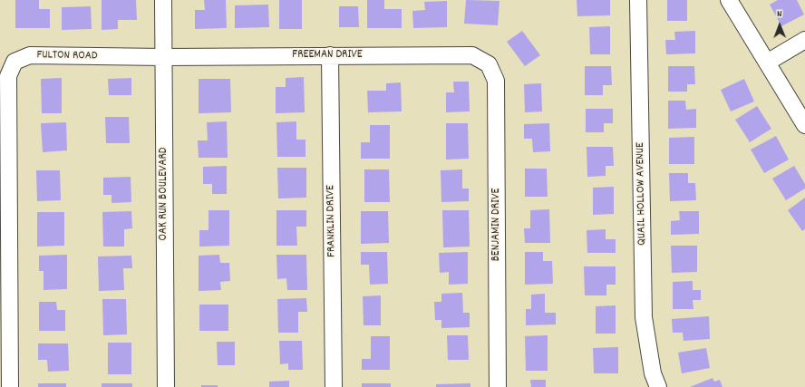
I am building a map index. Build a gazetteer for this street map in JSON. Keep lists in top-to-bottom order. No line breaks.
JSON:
{"streets":{"street":["FREEMAN DRIVE","FULTON ROAD","OAK RUN BOULEVARD","QUAIL HOLLOW AVENUE","FRANKLIN DRIVE","BENJAMIN DRIVE"]},"crossings":[["FREEMAN DRIVE","FULTON ROAD"],["FREEMAN DRIVE","OAK RUN BOULEVARD"],["FREEMAN DRIVE","FRANKLIN DRIVE"],["FREEMAN DRIVE","BENJAMIN DRIVE"],["FULTON ROAD","OAK RUN BOULEVARD"]],"north":"top"}
